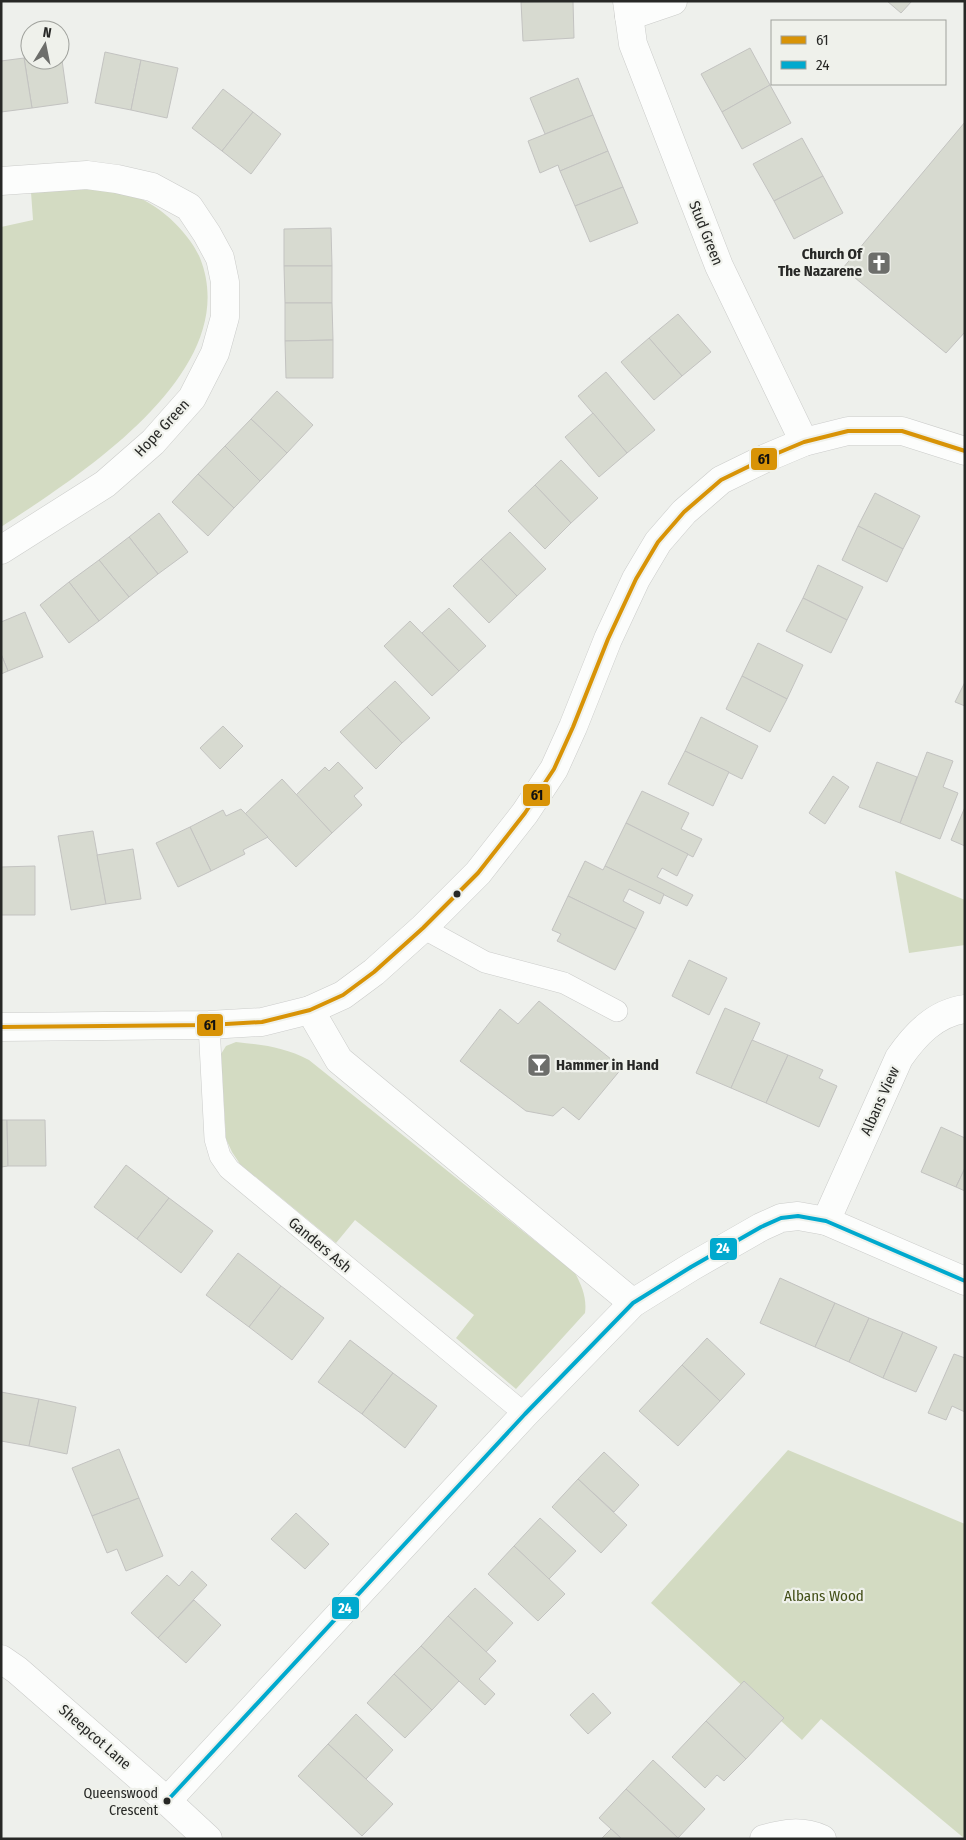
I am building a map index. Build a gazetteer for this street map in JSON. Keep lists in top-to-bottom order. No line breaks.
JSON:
{"streets":{"street":["Stud Green","Hope Green","Albans View","Sheepcot Lane"],"lane":["Ganders Ash"]},"parks":["Albans Wood"],"places":{"church":["Church Of The Nazarene"],"bar":["Hammer in Hand"],"other":["Queenswood Crescent"]},"lines":["transit line 61","transit line 24"],"legend":["61","24"],"north":"top"}
